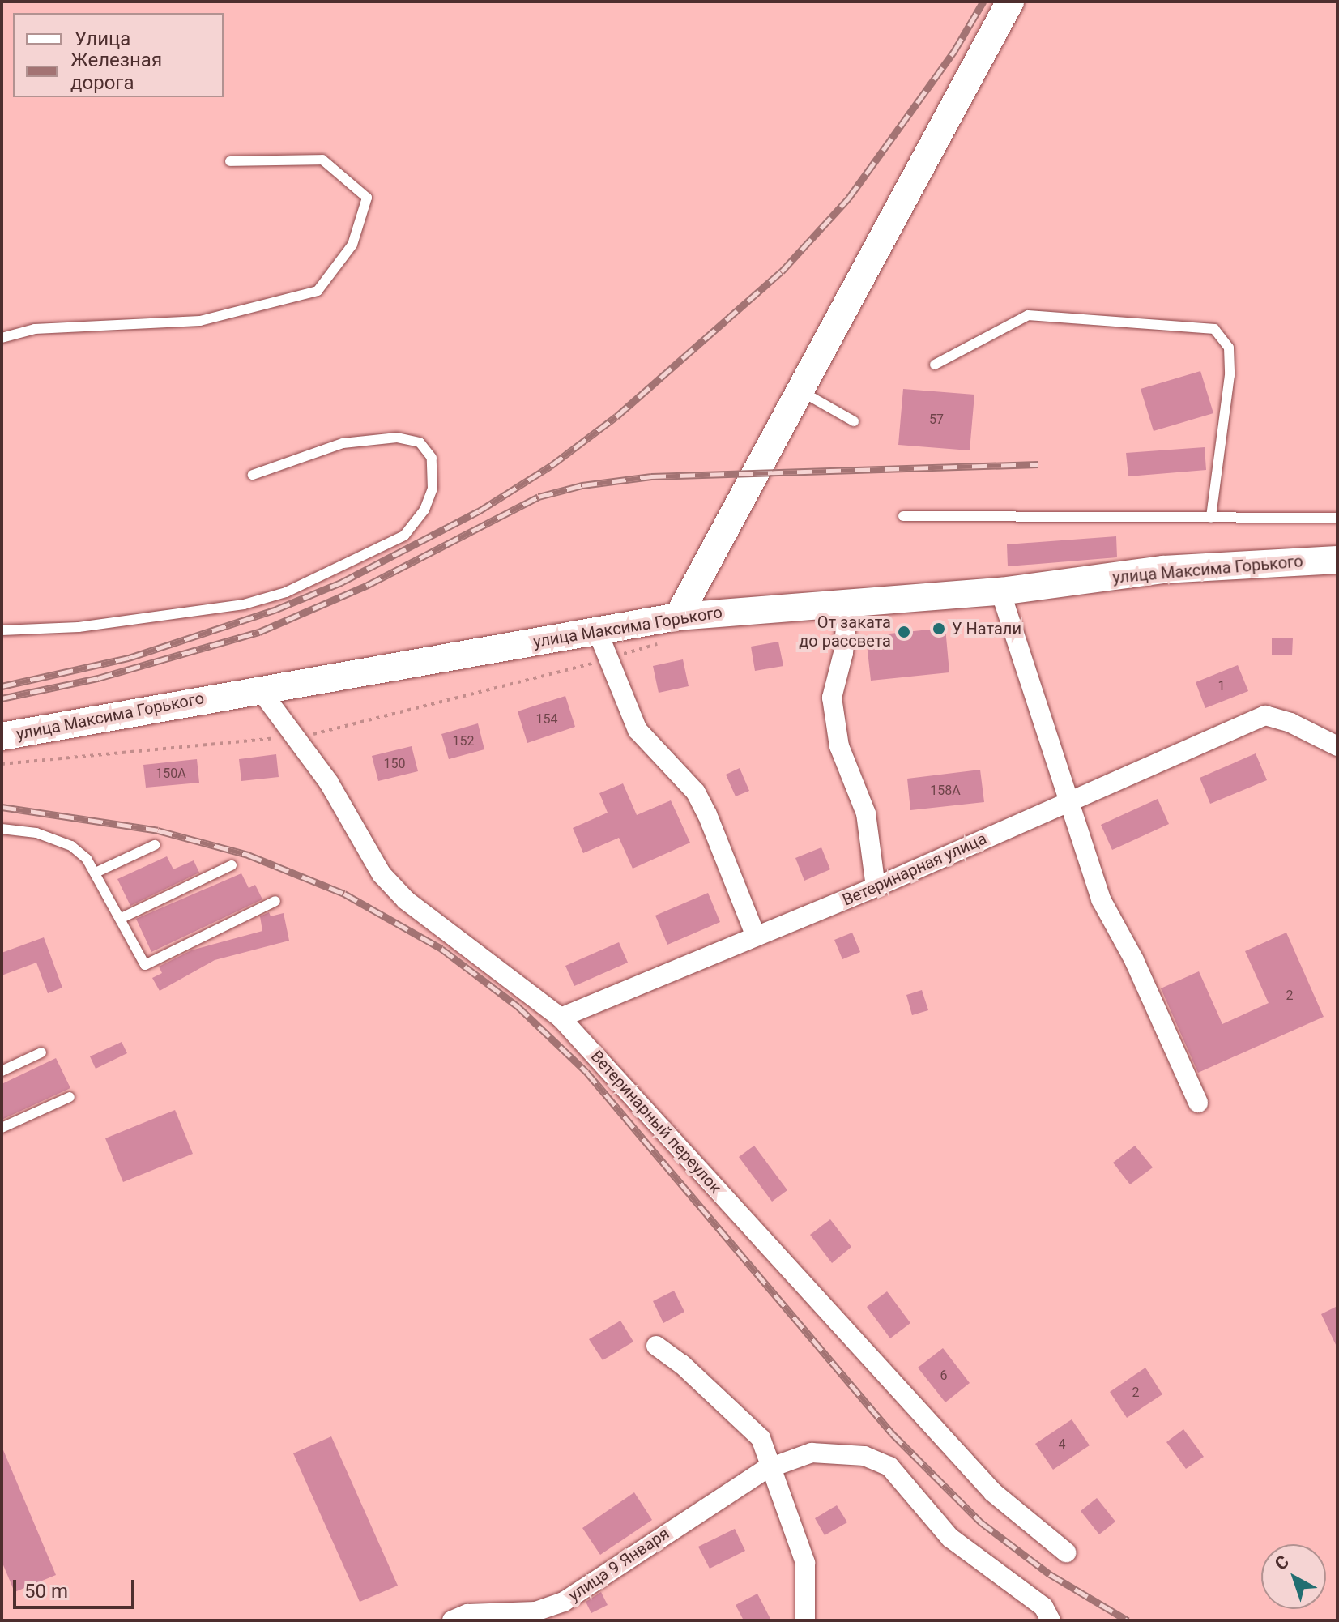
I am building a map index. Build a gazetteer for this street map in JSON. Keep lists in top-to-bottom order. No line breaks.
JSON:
{"streets":{"street":["улица Максима Горького","Ветеринарная улица","Ветеринарный переулок","улица 9 Января"]},"crossings":[["улица Максима Горького","Ветеринарный переулок"],["Ветеринарная улица","Ветеринарный переулок"]],"places":["У Натали","От заката до рассвета"],"house_numbers":["57","1","154","152","150","150А","158А","2","6","2","4"],"legend":["Улица","Железная дорога"],"scale_bar":"50 m","north":"top left"}
